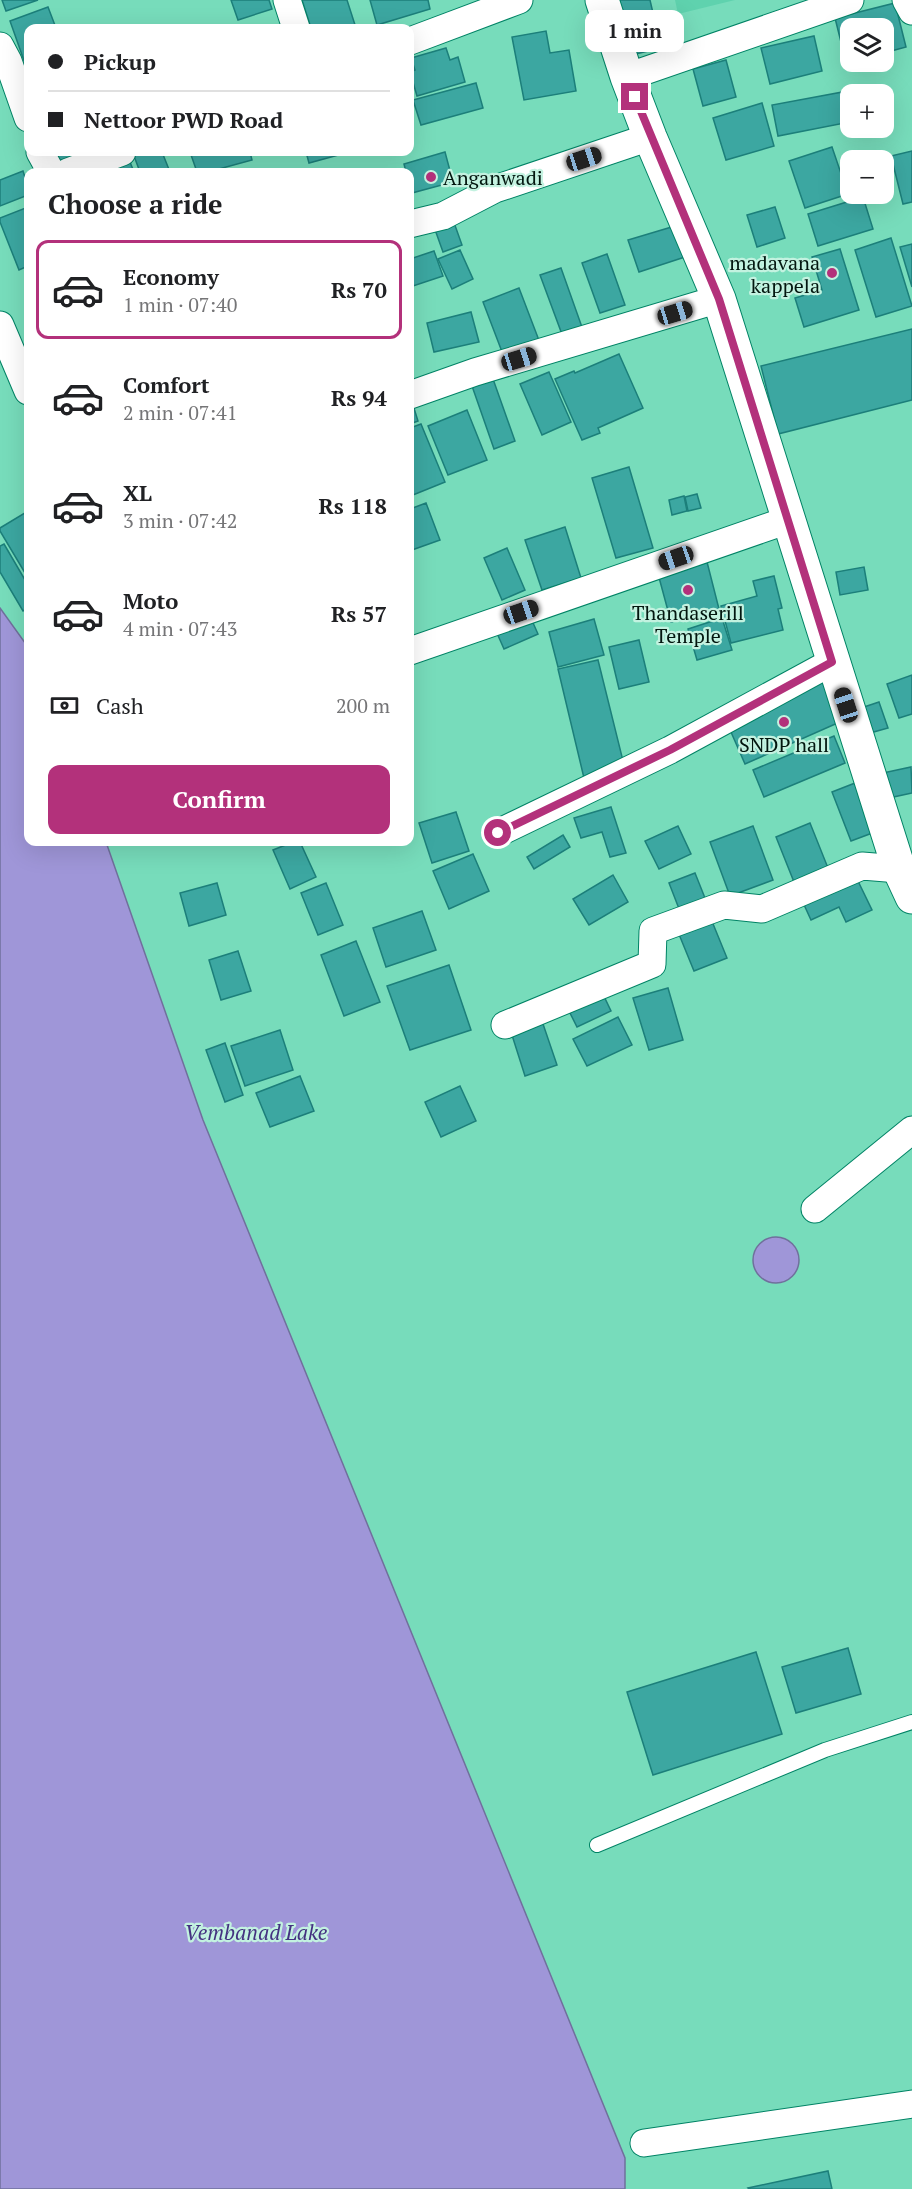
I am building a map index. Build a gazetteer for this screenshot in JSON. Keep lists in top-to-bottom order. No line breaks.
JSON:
{"water":["Vembanad Lake"],"places":["Anganwadi","madavana kappela","Thandaserill Temple","SNDP hall"],"page":{"bubble":"1 min","map_buttons":["+","−"],"banner":["Pickup","Nettoor PWD Road"],"heading":"Choose a ride","list":[{"name":"Economy","note":"1 min · 07:40","value":"Rs 70"},{"name":"Comfort","note":"2 min · 07:41","value":"Rs 94"},{"name":"XL","note":"3 min · 07:42","value":"Rs 118"},{"name":"Moto","note":"4 min · 07:43","value":"Rs 57"}],"pay":["Cash","200 m"],"buttons":"Confirm"}}
